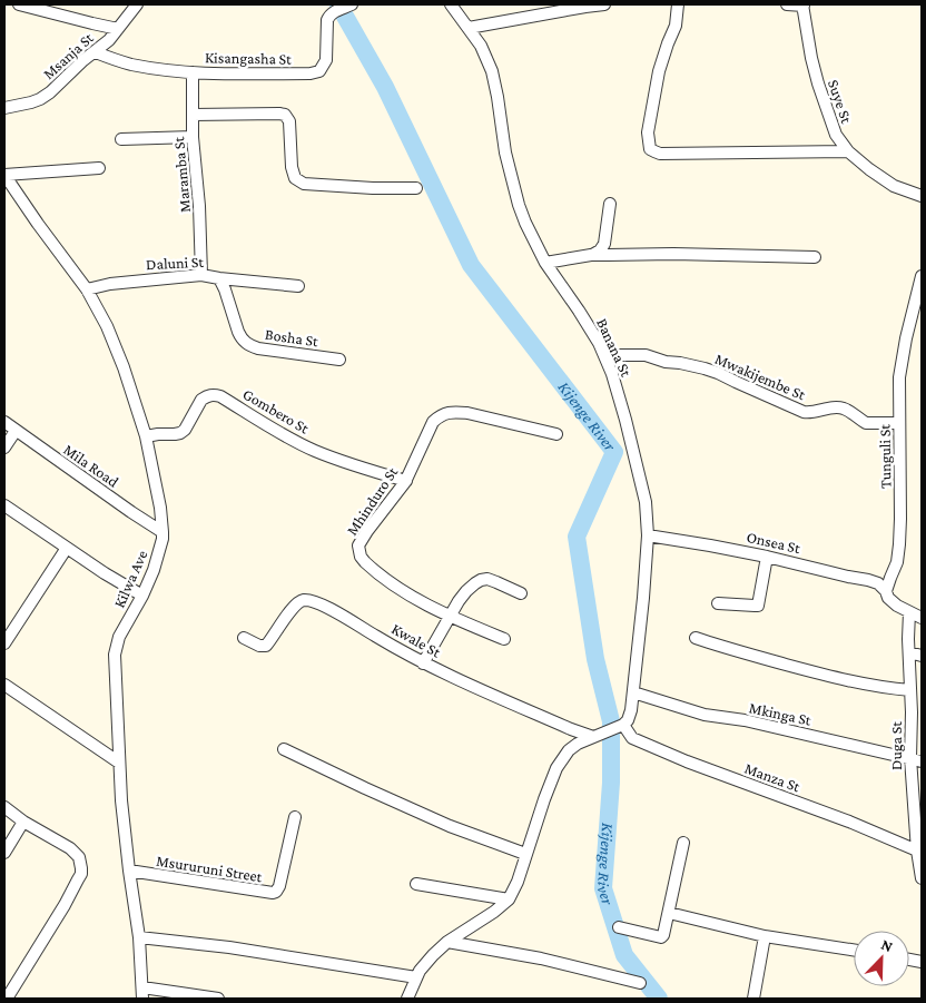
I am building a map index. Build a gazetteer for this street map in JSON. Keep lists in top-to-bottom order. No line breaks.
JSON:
{"streets":{"street":["Msanja St","Kisangasha St","Suye St","Maramba St","Daluni St","Bosha St","Banana St","Mwakijembe St","Gombero St","Tunguli St","Mila Road","Mhinduro St","Onsea St","Kilwa Ave","Kwale St","Mkinga St","Duga St","Manza St","Msururuni Street"]},"crossings":[["Msanja St","Kisangasha St"],["Kisangasha St","Maramba St"],["Maramba St","Daluni St"],["Daluni St","Bosha St"],["Daluni St","Kilwa Ave"],["Banana St","Mwakijembe St"],["Banana St","Onsea St"],["Banana St","Mkinga St"],["Banana St","Manza St"],["Mwakijembe St","Tunguli St"],["Gombero St","Mhinduro St"],["Gombero St","Kilwa Ave"],["Tunguli St","Onsea St"],["Mila Road","Kilwa Ave"],["Kilwa Ave","Msururuni Street"],["Mkinga St","Duga St"],["Duga St","Manza St"]],"water":["Kijenge River"],"north":"top right"}
